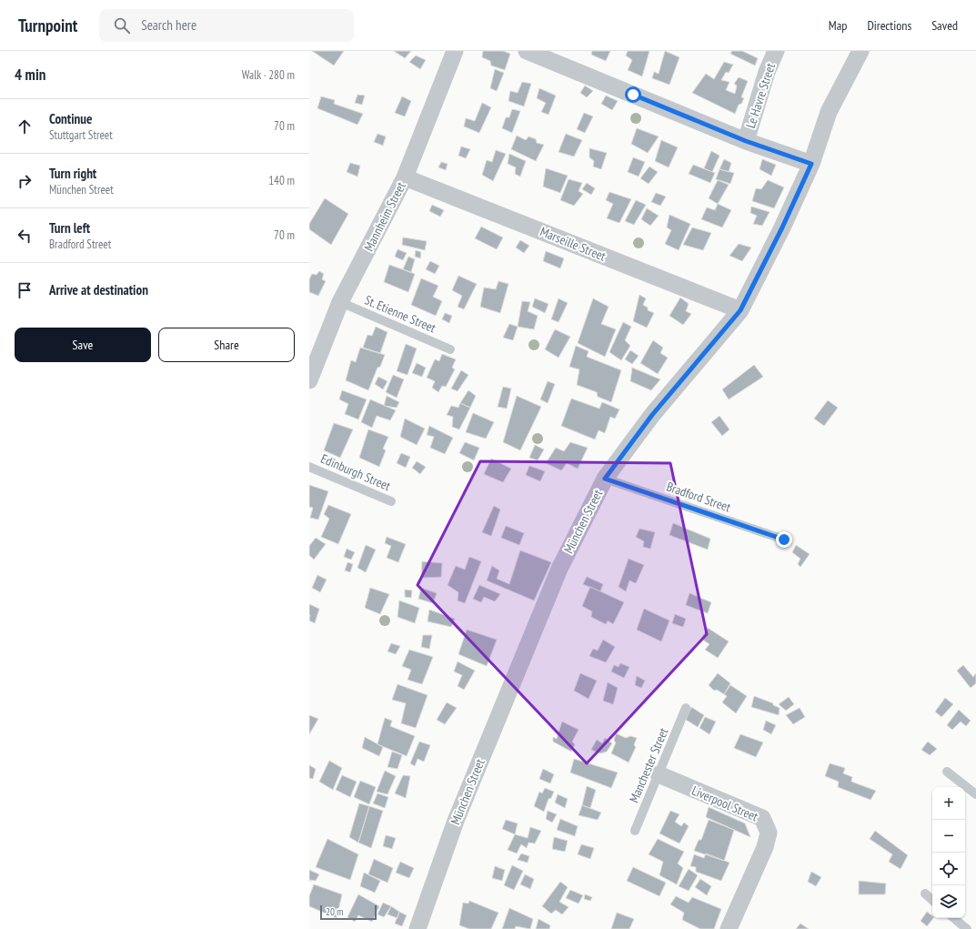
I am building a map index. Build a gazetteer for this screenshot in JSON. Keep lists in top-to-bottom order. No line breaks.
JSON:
{"streets":{"street":["Le Havre Street","Mannheim Street","Marseille Street","München Street","Liverpool Street"],"lane":["St. Etienne Street","Edinburgh Street","Bradford Street","Manchester Street"]},"crossings":[["Mannheim Street","Marseille Street"],["Mannheim Street","St. Etienne Street"],["Marseille Street","München Street"],["Bradford Street","München Street"],["Manchester Street","Liverpool Street"]],"scale_bar":"20 m","page":{"header":"Turnpoint","search":"Search here","nav":["Map","Directions","Saved"],"heading":["4 min","Walk · 280 m"],"list":[["Continue","Stuttgart Street","70 m"],["Turn right","München Street","140 m"],["Turn left","Bradford Street","70 m"],"Arrive at destination"],"buttons":["Save","Share"],"map_buttons":["+","−"],"scale":"20 m"}}
